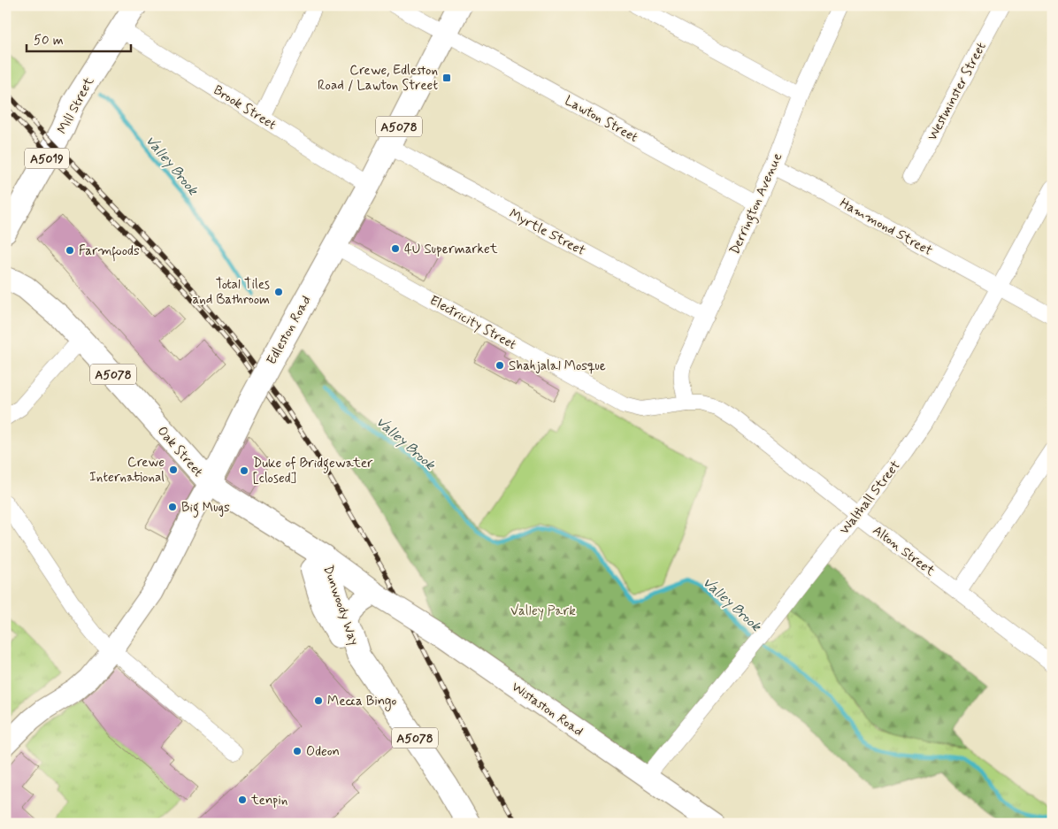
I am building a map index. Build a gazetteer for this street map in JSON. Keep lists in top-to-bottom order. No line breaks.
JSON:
{"streets":{"main road":["Mill Street","A5078","A5019","Edleston Road","Oak Street","Dunwoody Way"],"street":["Westminster Street","Brook Street","Lawton Street","Derrington Avenue","Hammond Street","Myrtle Street","Electricity Street","Walthall Street","Alton Street","Wistaston Road"]},"crossings":[["Mill Street","Brook Street"],["Brook Street","Edleston Road"],["Lawton Street","Derrington Avenue"],["Lawton Street","Edleston Road"],["Derrington Avenue","Hammond Street"],["Derrington Avenue","Myrtle Street"],["Derrington Avenue","Electricity Street"],["Derrington Avenue","Alton Street"],["Hammond Street","Walthall Street"],["Myrtle Street","Edleston Road"],["Electricity Street","Edleston Road"],["Electricity Street","Alton Street"],["Edleston Road","Oak Street"],["Oak Street","Dunwoody Way"],["Oak Street","Wistaston Road"],["Walthall Street","Alton Street"],["Walthall Street","Wistaston Road"]],"water":["Valley Brook"],"parks":["Valley Park"],"places":{"transit":["Crewe, Edleston Road / Lawton Street"],"other":["4U Supermarket","Farmfoods","Total Tiles and Bathroom","Shahjalal Mosque","Crewe International","Duke of Bridgewater [closed]","Big Mugs","Mecca Bingo","Odeon","tenpin"]},"scale_bar":"50 m"}
